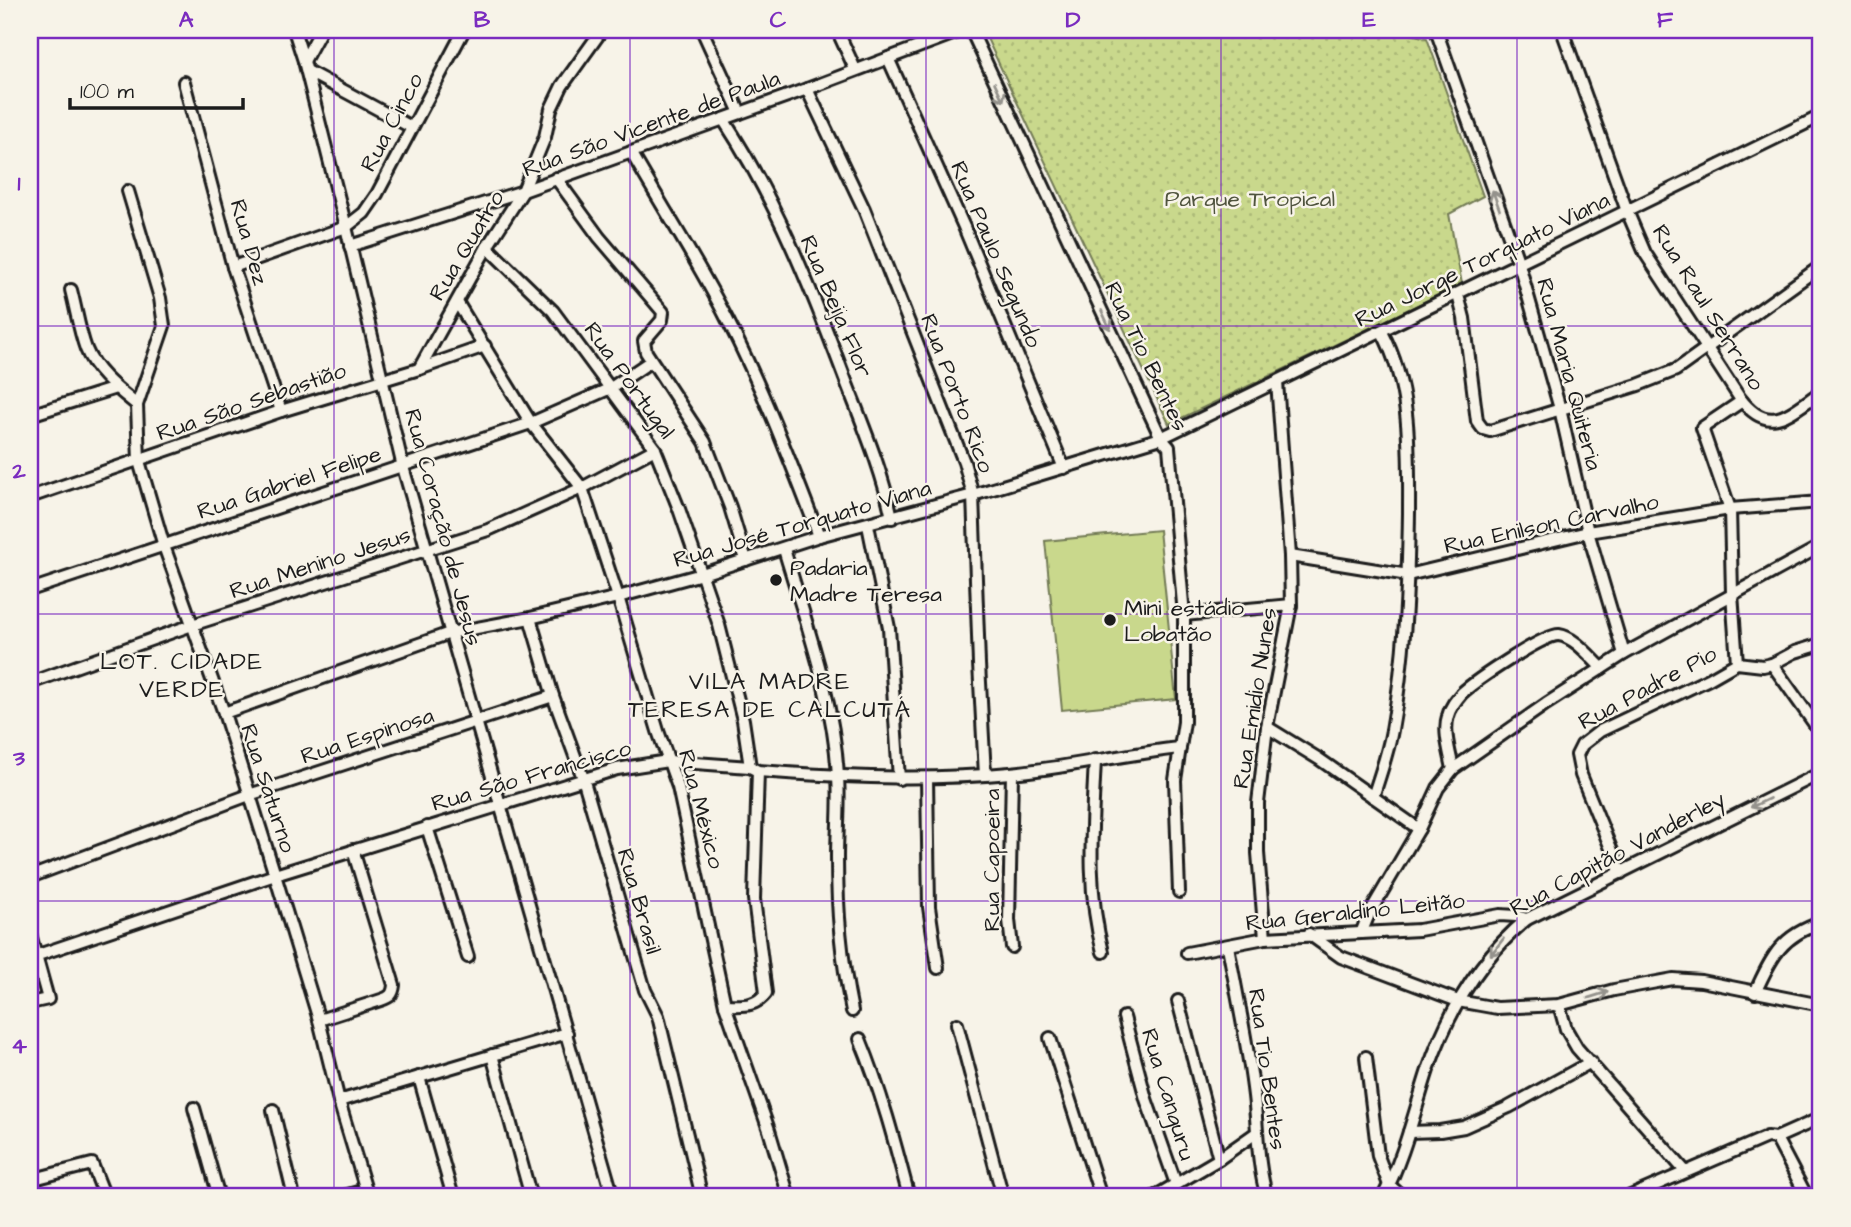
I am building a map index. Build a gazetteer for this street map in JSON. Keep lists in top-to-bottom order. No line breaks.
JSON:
{"streets":{"street":["Rua Cinco","Rua São Vicente de Paula","Rua Dez","Rua Quatro","Rua Paulo Segundo","Rua Jorge Torquato Viana","Rua Beija Flor","Rua Raul Serrano","Rua Tio Bentes","Rua Maria Quiteria","Rua Portugal","Rua Porto Rico","Rua São Sebastião","Rua Gabriel Felipe","Rua José Torquato Viana","Rua Enilson Carvalho","Rua Coração de Jesus","Rua Menino Jesus","Rua Padre Pio","Rua Emidio Nunes","Rua Espinosa","Rua São Francisco","Rua Saturno","Rua México","Rua Capitão Vanderley","Rua Capoeira","Rua Brasil","Rua Geraldino Leitão","Rua Canguru"]},"crossings":[["Rua Cinco","Rua Coração de Jesus"],["Rua São Vicente de Paula","Rua Quatro"],["Rua São Vicente de Paula","Rua Paulo Segundo"],["Rua São Vicente de Paula","Rua Beija Flor"],["Rua São Vicente de Paula","Rua Porto Rico"],["Rua São Vicente de Paula","Rua Coração de Jesus"],["Rua Dez","Rua São Sebastião"],["Rua Quatro","Rua Portugal"],["Rua Quatro","Rua São Sebastião"],["Rua Quatro","Rua México"],["Rua Paulo Segundo","Rua José Torquato Viana"],["Rua Jorge Torquato Viana","Rua Raul Serrano"],["Rua Jorge Torquato Viana","Rua Tio Bentes"],["Rua Jorge Torquato Viana","Rua Maria Quiteria"],["Rua Jorge Torquato Viana","Rua José Torquato Viana"],["Rua Jorge Torquato Viana","Rua Emidio Nunes"],["Rua Beija Flor","Rua José Torquato Viana"],["Rua Tio Bentes","Rua José Torquato Viana"],["Rua Tio Bentes","Rua São Francisco"],["Rua Tio Bentes","Rua Geraldino Leitão"],["Rua Maria Quiteria","Rua Enilson Carvalho"],["Rua Portugal","Rua Gabriel Felipe"],["Rua Portugal","Rua José Torquato Viana"],["Rua Portugal","Rua Menino Jesus"],["Rua Portugal","Rua São Francisco"],["Rua Portugal","Rua México"],["Rua Porto Rico","Rua José Torquato Viana"],["Rua Porto Rico","Rua São Francisco"],["Rua São Sebastião","Rua Coração de Jesus"],["Rua São Sebastião","Rua Saturno"],["Rua São Sebastião","Rua México"],["Rua Gabriel Felipe","Rua Coração de Jesus"],["Rua Gabriel Felipe","Rua Saturno"],["Rua Gabriel Felipe","Rua México"],["Rua José Torquato Viana","Rua Coração de Jesus"],["Rua José Torquato Viana","Rua Saturno"],["Rua José Torquato Viana","Rua México"],["Rua José Torquato Viana","Rua Brasil"],["Rua Enilson Carvalho","Rua Emidio Nunes"],["Rua Coração de Jesus","Rua Menino Jesus"],["Rua Coração de Jesus","Rua Espinosa"],["Rua Coração de Jesus","Rua São Francisco"],["Rua Menino Jesus","Rua Saturno"],["Rua Menino Jesus","Rua México"],["Rua Padre Pio","Rua Capitão Vanderley"],["Rua Emidio Nunes","Rua Geraldino Leitão"],["Rua Espinosa","Rua Saturno"],["Rua Espinosa","Rua Brasil"],["Rua São Francisco","Rua Saturno"],["Rua São Francisco","Rua México"],["Rua São Francisco","Rua Capoeira"],["Rua São Francisco","Rua Brasil"],["Rua Capitão Vanderley","Rua Geraldino Leitão"]],"one_way":["Rua Tio Bentes","Rua Maria Quiteria","Rua Capitão Vanderley"],"districts":["LOT. CIDADE VERDE","VILA MADRE TERESA DE CALCUTÁ"],"parks":["Parque Tropical"],"places":["Padaria Madre Teresa","Mini estádio Lobatão"],"scale_bar":"100 m","grid":{"columns":["A","B","C","D","E","F"],"rows":["1","2","3","4"]}}
